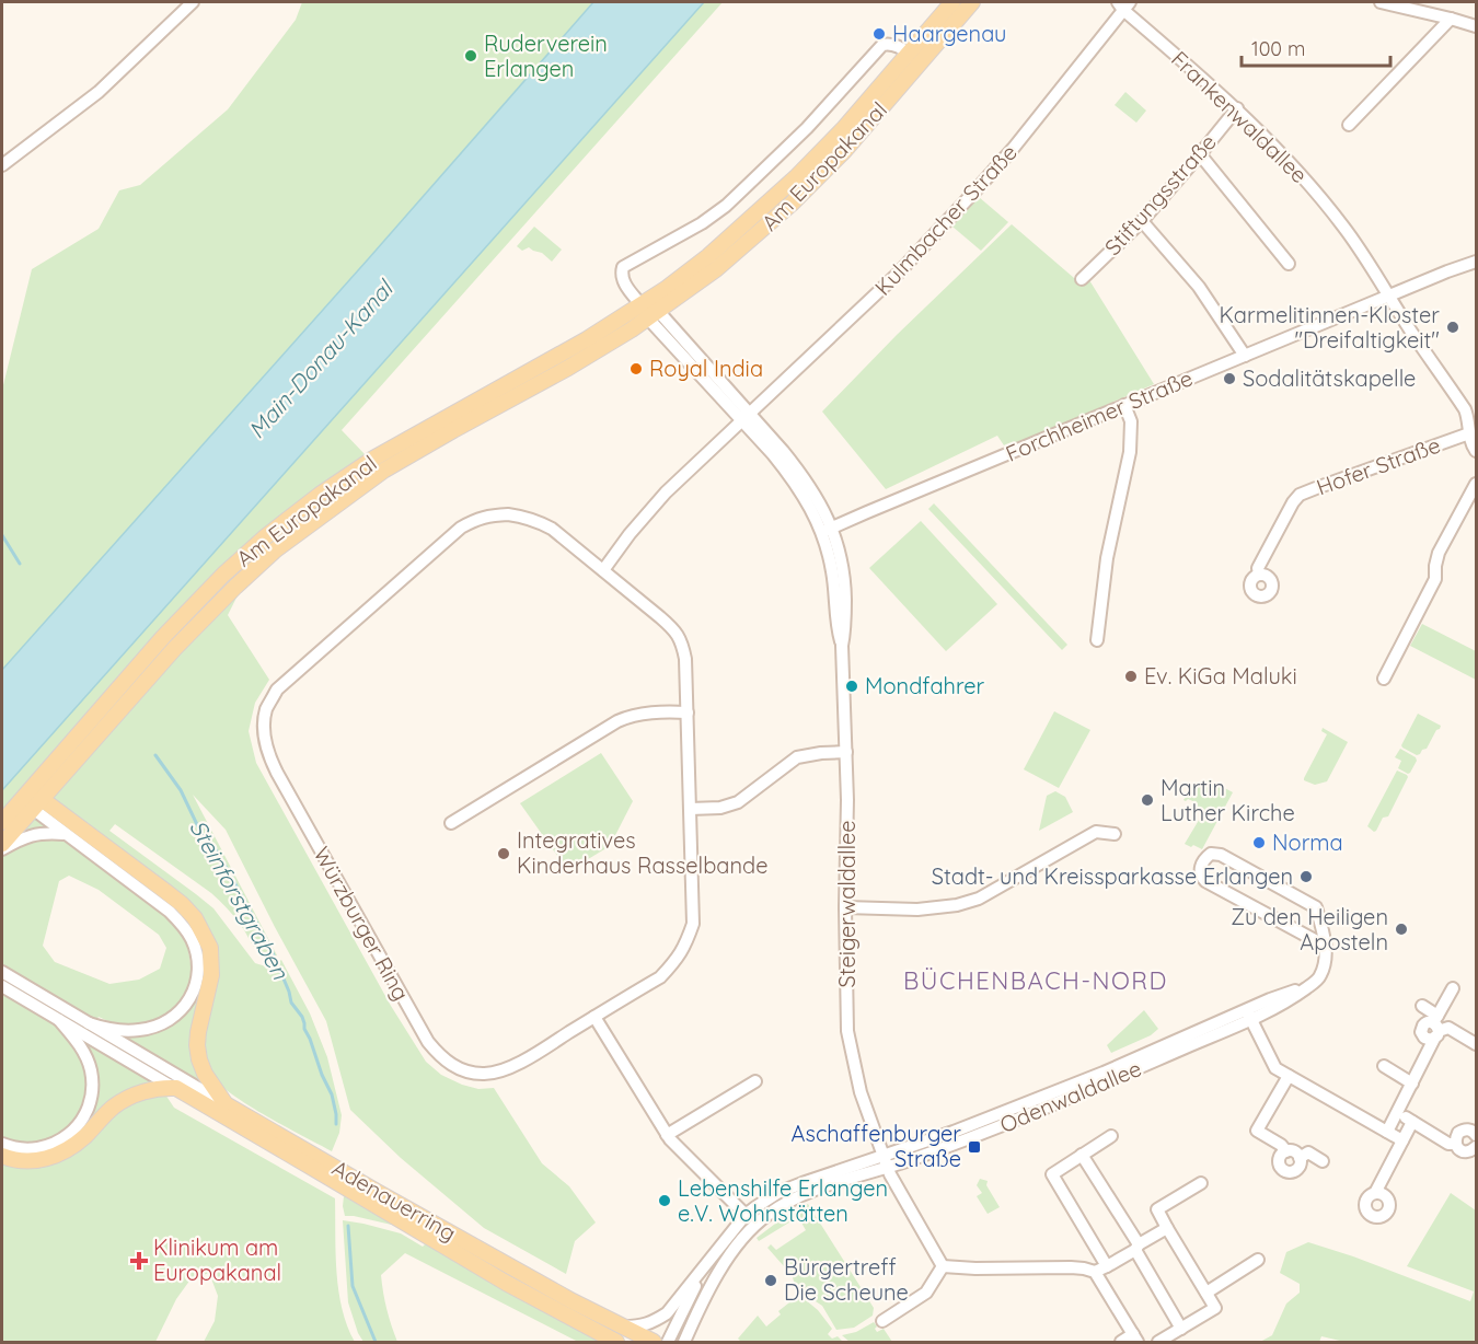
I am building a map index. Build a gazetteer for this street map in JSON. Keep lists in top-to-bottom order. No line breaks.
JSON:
{"streets":{"main road":["Am Europakanal","Adenauerring"],"street":["Frankenwaldallee","Stiftungsstraße","Kulmbacher Straße","Forchheimer Straße","Hofer Straße","Steigerwaldallee","Würzburger Ring","Odenwaldallee"]},"crossings":[["Frankenwaldallee","Stiftungsstraße"],["Frankenwaldallee","Kulmbacher Straße"],["Frankenwaldallee","Forchheimer Straße"],["Frankenwaldallee","Hofer Straße"],["Am Europakanal","Steigerwaldallee"],["Kulmbacher Straße","Steigerwaldallee"],["Kulmbacher Straße","Würzburger Ring"],["Forchheimer Straße","Steigerwaldallee"],["Steigerwaldallee","Odenwaldallee"],["Odenwaldallee","Adenauerring"]],"districts":["BÜCHENBACH-NORD"],"water":["Main-Donau-Kanal","Steinforstgraben"],"places":{"other":["Haargenau","Ruderverein Erlangen","Karmelitinnen-Kloster \"Dreifaltigkeit\"","Royal India","Sodalitätskapelle","Ev. KiGa Maluki","Mondfahrer","Martin Luther Kirche","Norma","Integratives Kinderhaus Rasselbande","Stadt- und Kreissparkasse Erlangen","Zu den Heiligen Aposteln","Lebenshilfe Erlangen e.V. Wohnstätten","Bürgertreff Die Scheune"],"transit":["Aschaffenburger Straße"],"health":["Klinikum am Europakanal"]},"scale_bar":"100 m"}
